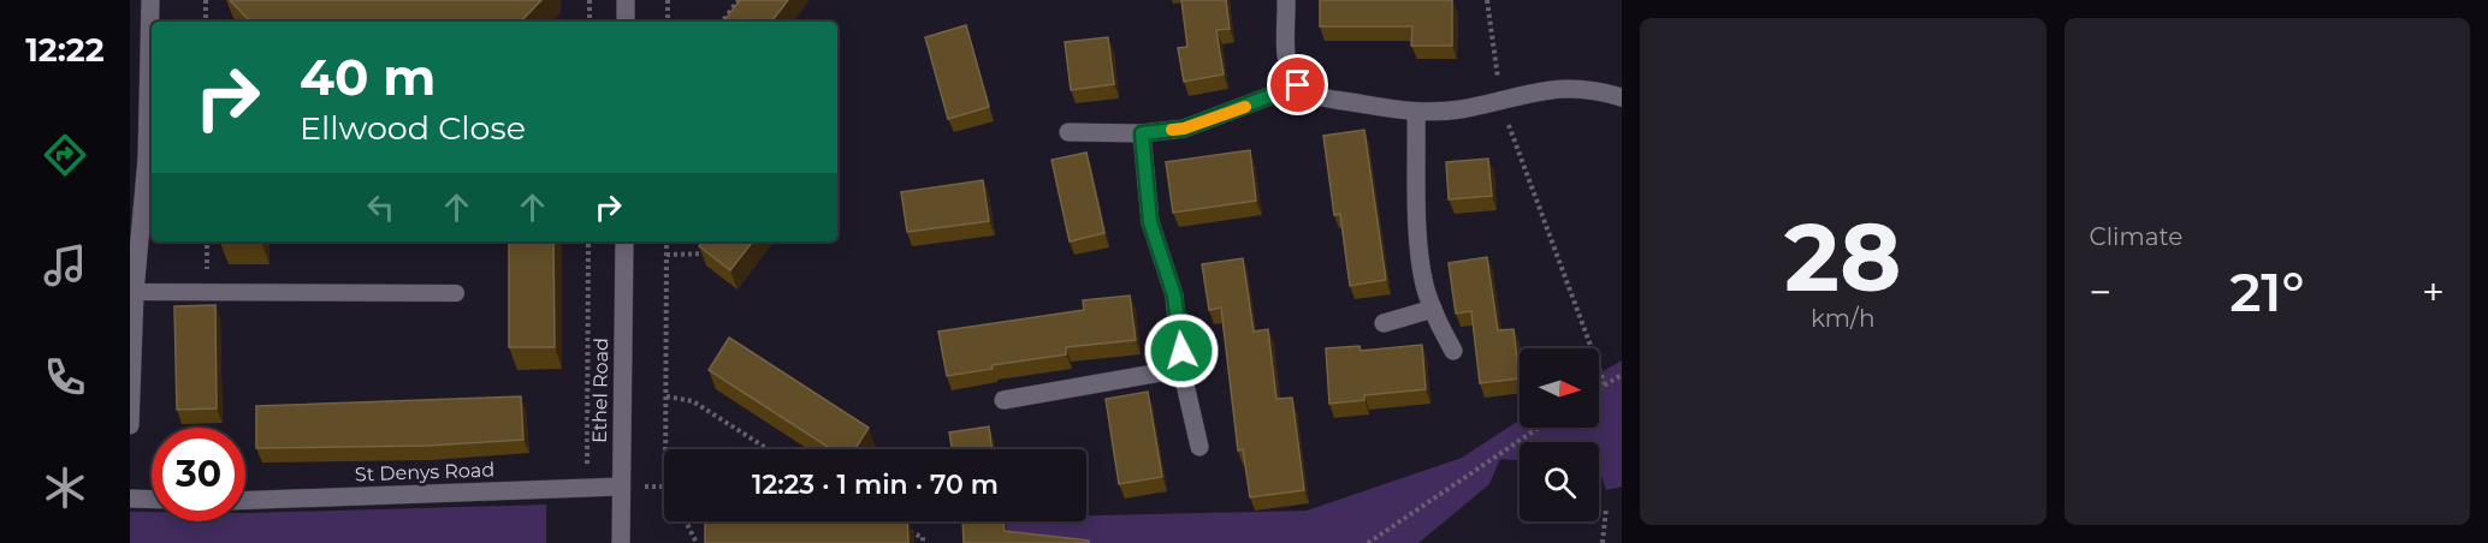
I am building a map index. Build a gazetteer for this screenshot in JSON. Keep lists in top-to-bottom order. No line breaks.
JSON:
{"streets":{"street":["Ethel Road","St Denys Road"]},"crossings":[["Ethel Road","St Denys Road"]],"north":"right","page":{"tabs":"12:22","tile":[["28","km/h"],"Climate"],"turn":["40 m","Ellwood Close"],"heat":["−","21°","+"],"limit":"30","trip":"12:23 · 1 min · 70 m"}}
